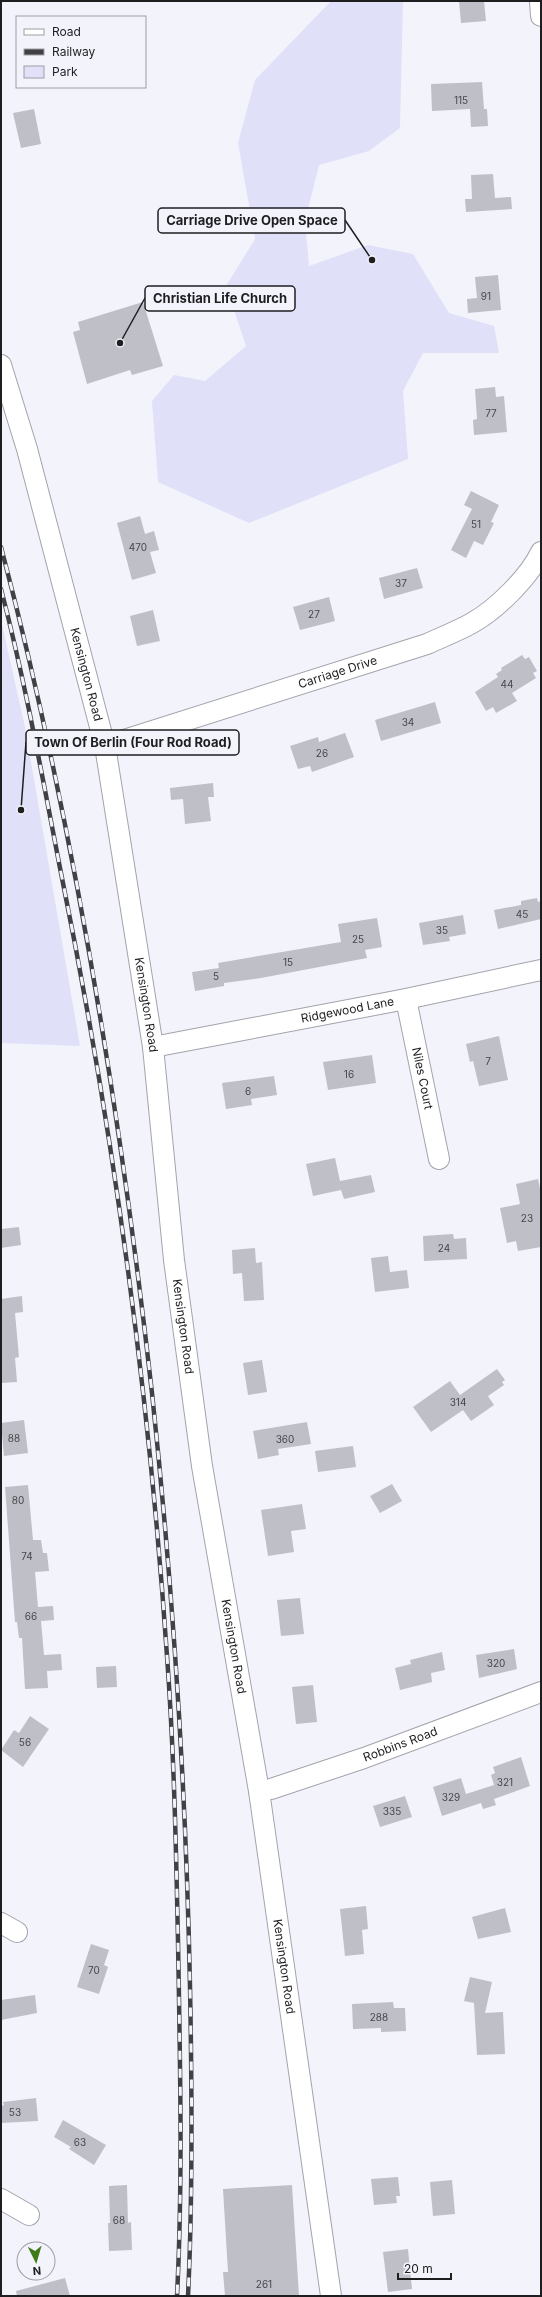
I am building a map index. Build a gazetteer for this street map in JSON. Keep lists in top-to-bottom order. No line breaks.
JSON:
{"streets":{"street":["Carriage Drive","Kensington Road","Ridgewood Lane","Niles Court","Robbins Road"]},"crossings":[["Carriage Drive","Kensington Road"],["Kensington Road","Ridgewood Lane"],["Kensington Road","Robbins Road"],["Ridgewood Lane","Niles Court"]],"places":["Carriage Drive Open Space","Christian Life Church","Town Of Berlin (Four Rod Road)"],"house_numbers":["115","91","77","51","470","37","27","44","34","26","45","35","25","15","5","7","16","6","23","24","314","88","360","80","74","66","320","56","321","329","335","70","288","53","63","68","261"],"legend":["Road","Railway","Park"],"scale_bar":"20 m","north":"bottom"}
